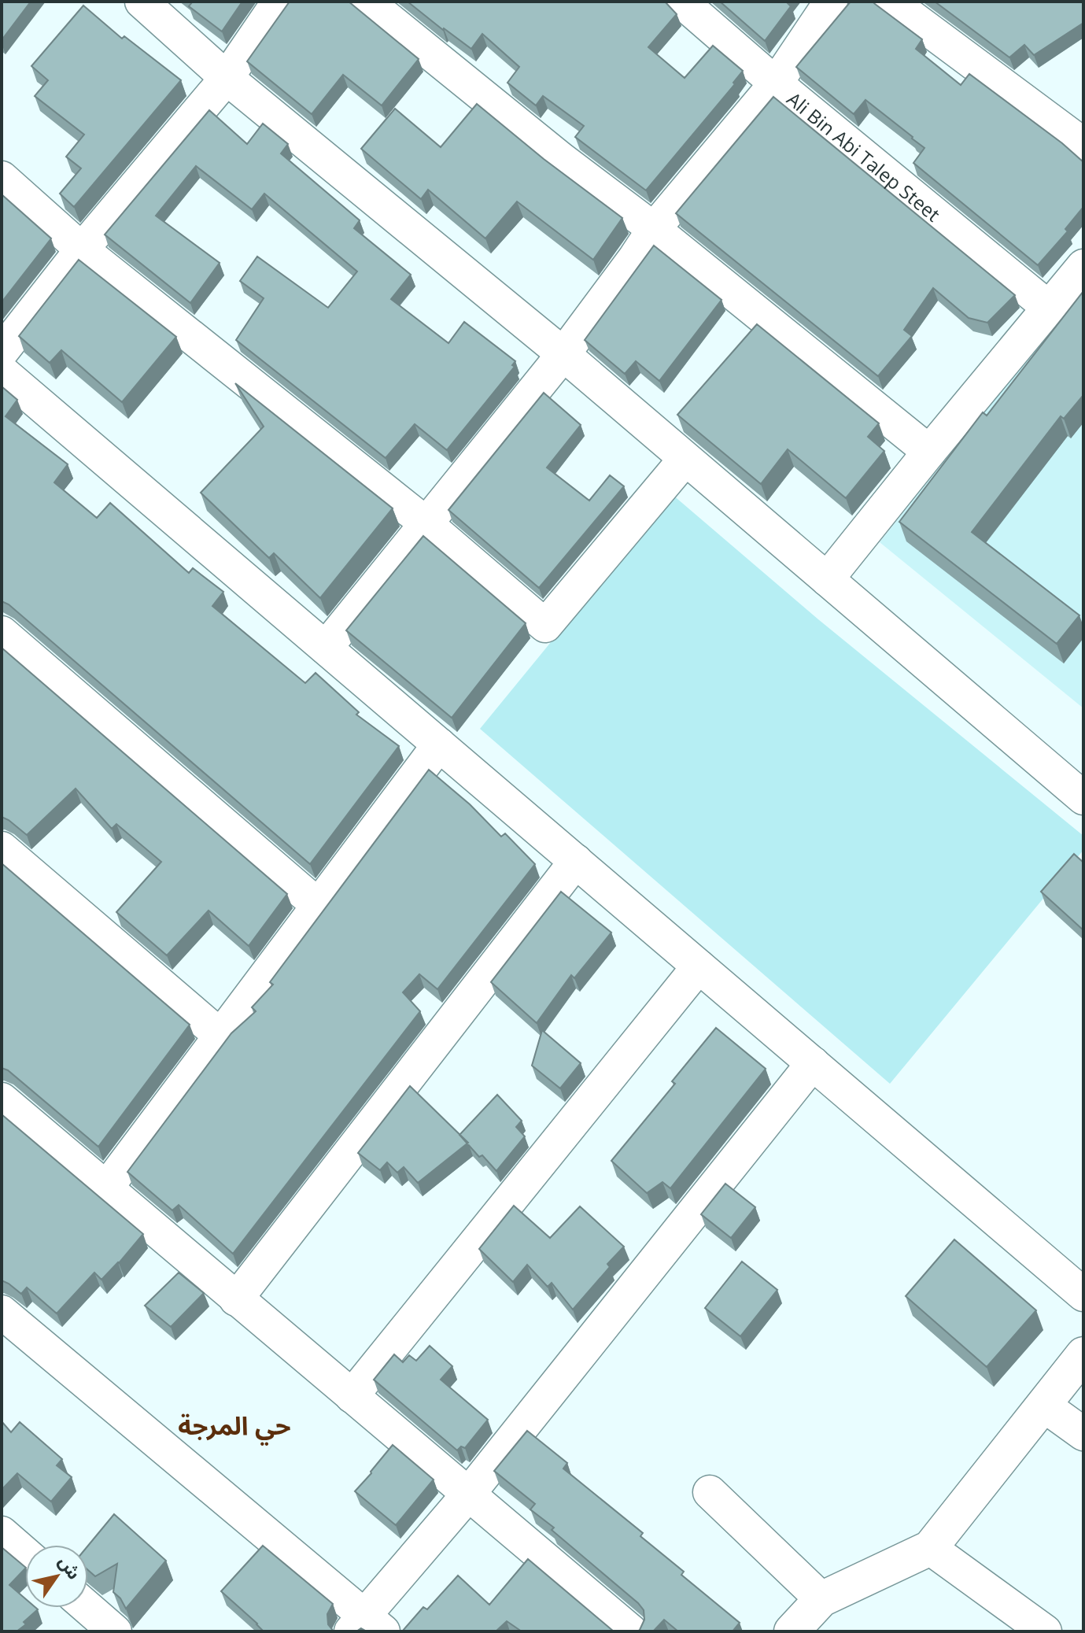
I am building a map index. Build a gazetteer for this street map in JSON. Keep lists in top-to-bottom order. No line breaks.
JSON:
{"streets":{"street":["Ali Bin Abi Talep Steet"]},"districts":["حي المرجة"],"north":"top right"}
